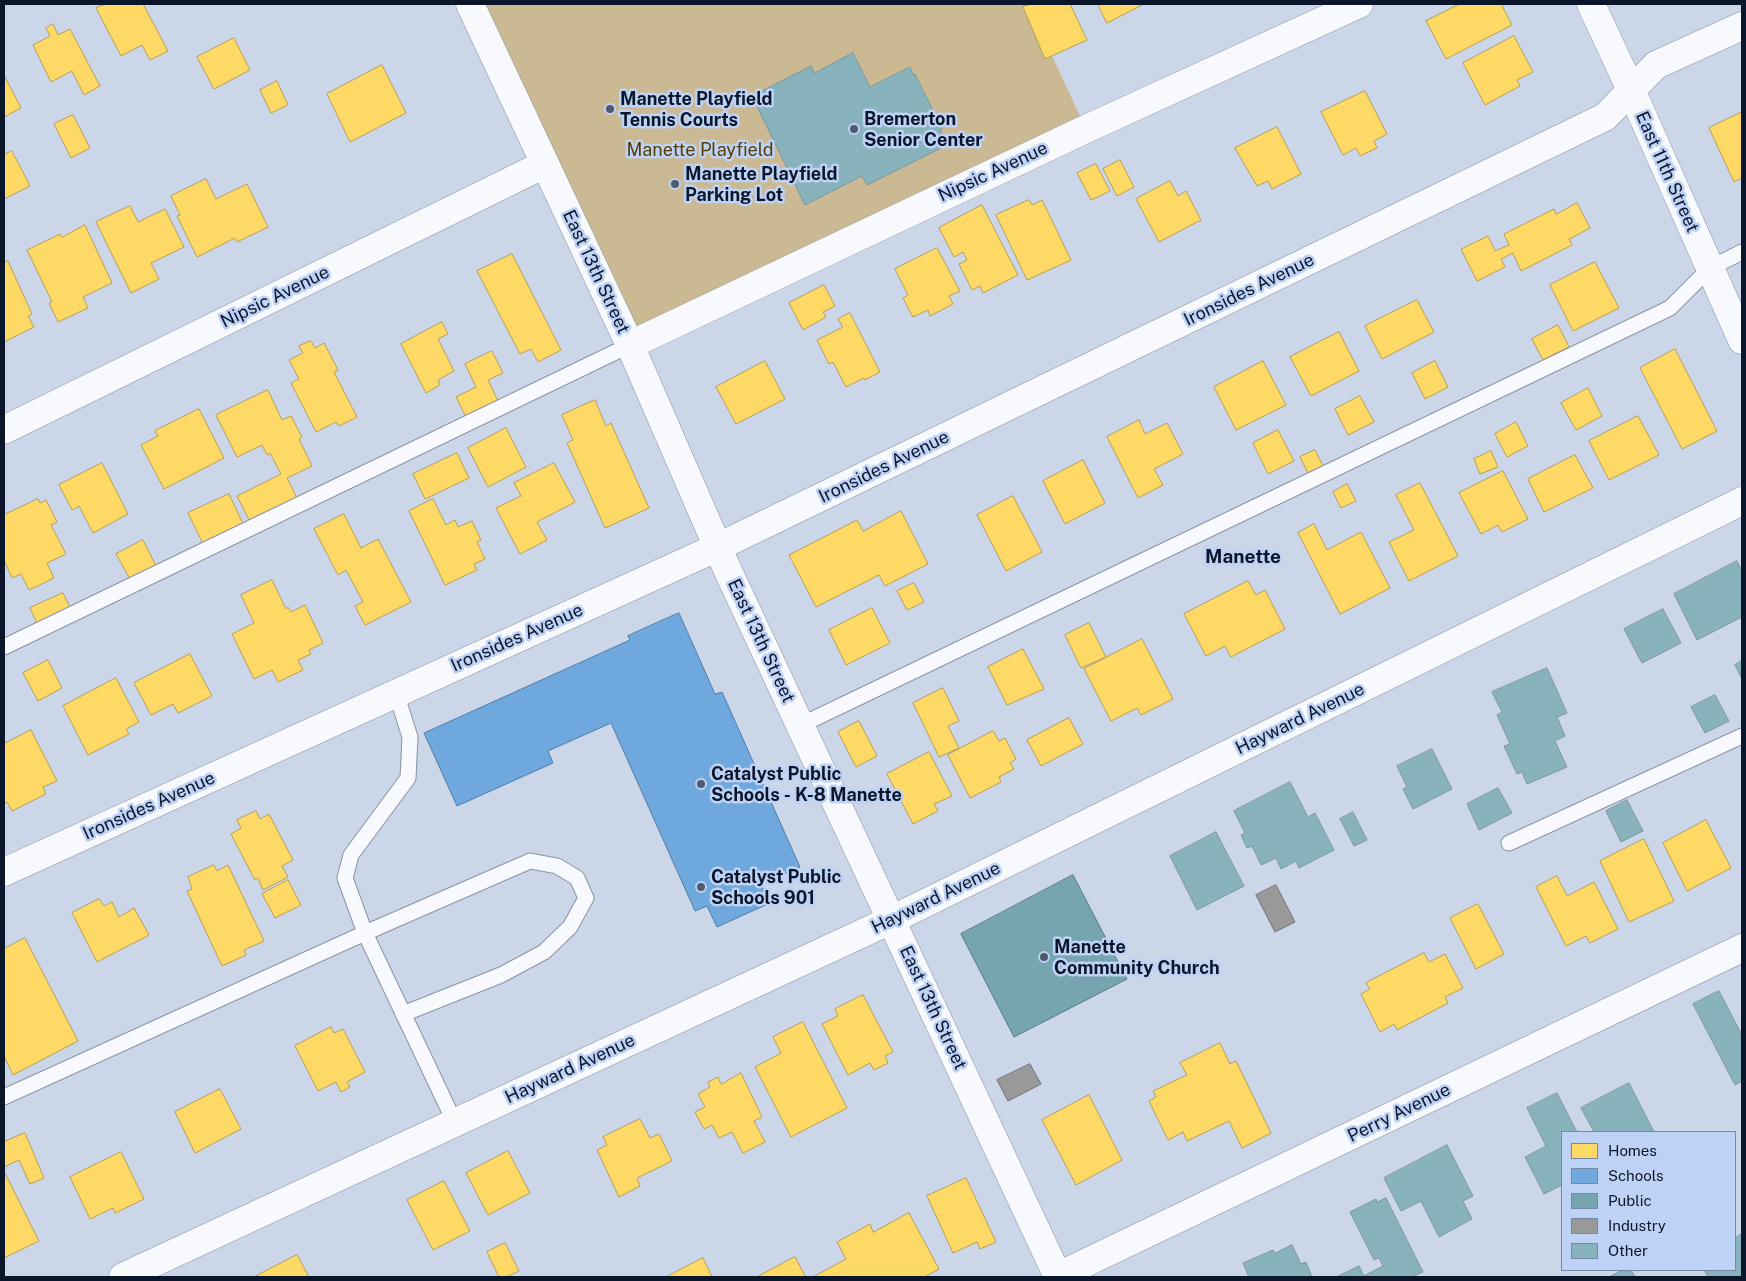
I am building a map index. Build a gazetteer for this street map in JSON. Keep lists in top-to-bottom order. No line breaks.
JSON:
{"streets":{"street":["Nipsic Avenue","East 11th Street","East 13th Street","Ironsides Avenue","Hayward Avenue","Perry Avenue"]},"crossings":[["Nipsic Avenue","East 13th Street"],["East 11th Street","Ironsides Avenue"],["East 13th Street","Ironsides Avenue"],["East 13th Street","Hayward Avenue"],["East 13th Street","Perry Avenue"]],"districts":["Manette"],"parks":["Manette Playfield"],"places":["Manette Playfield Tennis Courts","Bremerton Senior Center","Manette Playfield Parking Lot","Catalyst Public Schools - K-8 Manette","Catalyst Public Schools 901","Manette Community Church"],"legend":["Homes","Schools","Public","Industry","Other"]}
